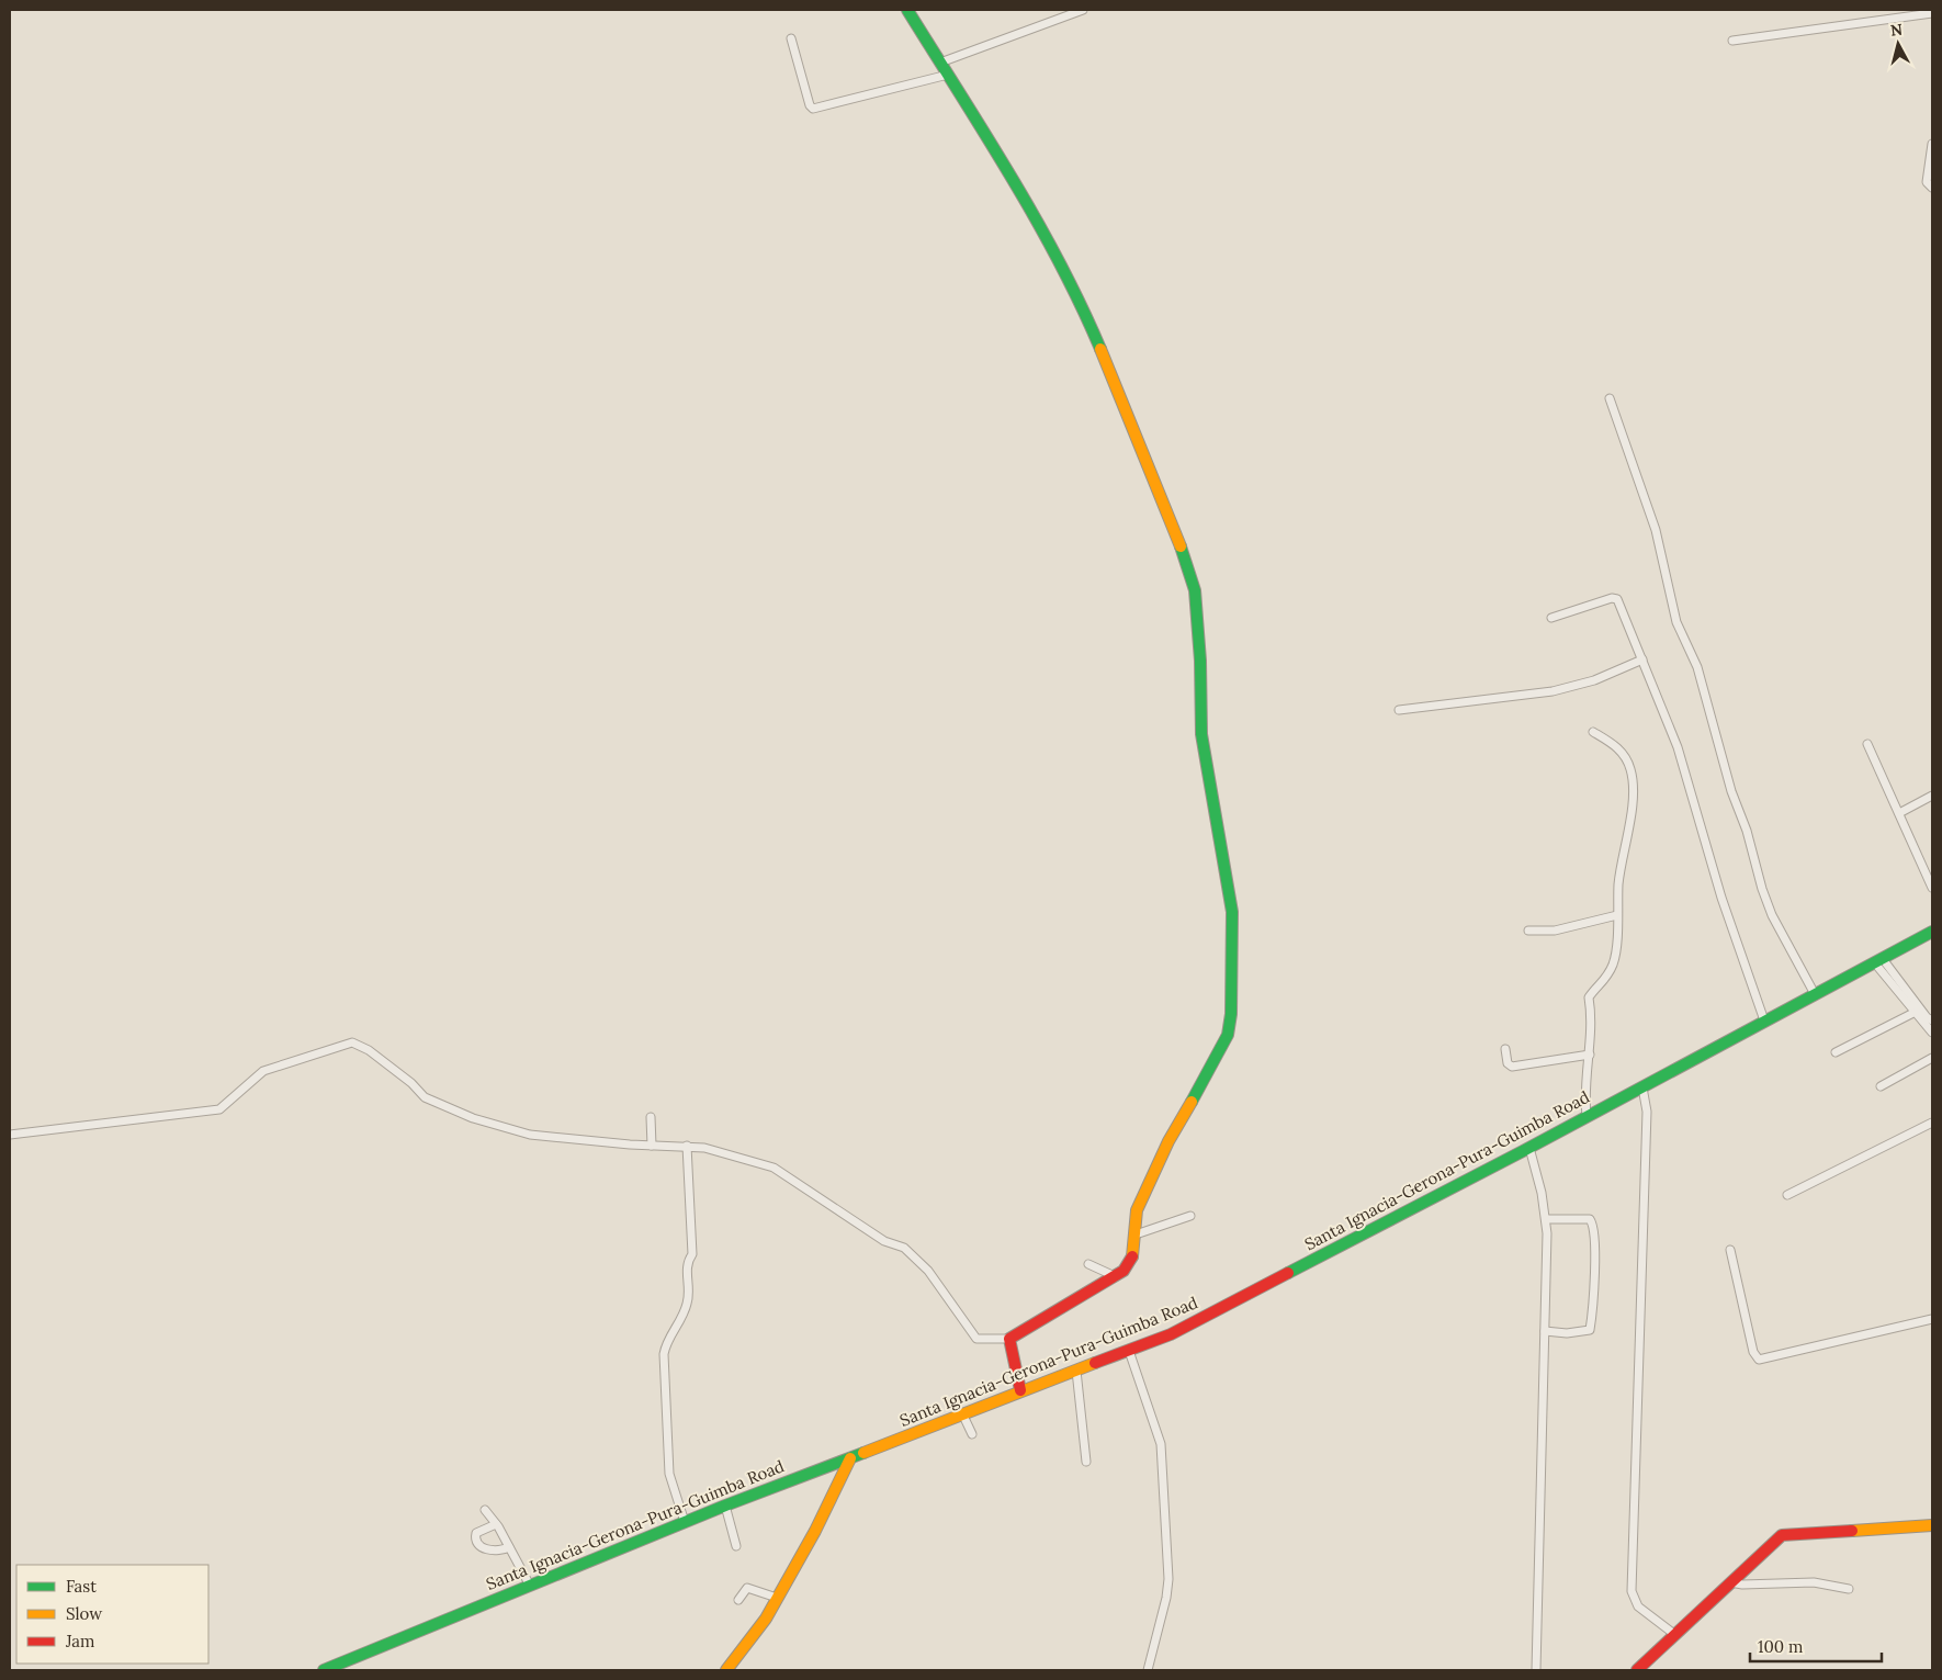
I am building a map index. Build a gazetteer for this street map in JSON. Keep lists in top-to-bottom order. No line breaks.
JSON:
{"streets":{"street":["Santa Ignacia-Gerona-Pura-Guimba Road"]},"legend":["Fast","Slow","Jam"],"scale_bar":"100 m","north":"top"}
